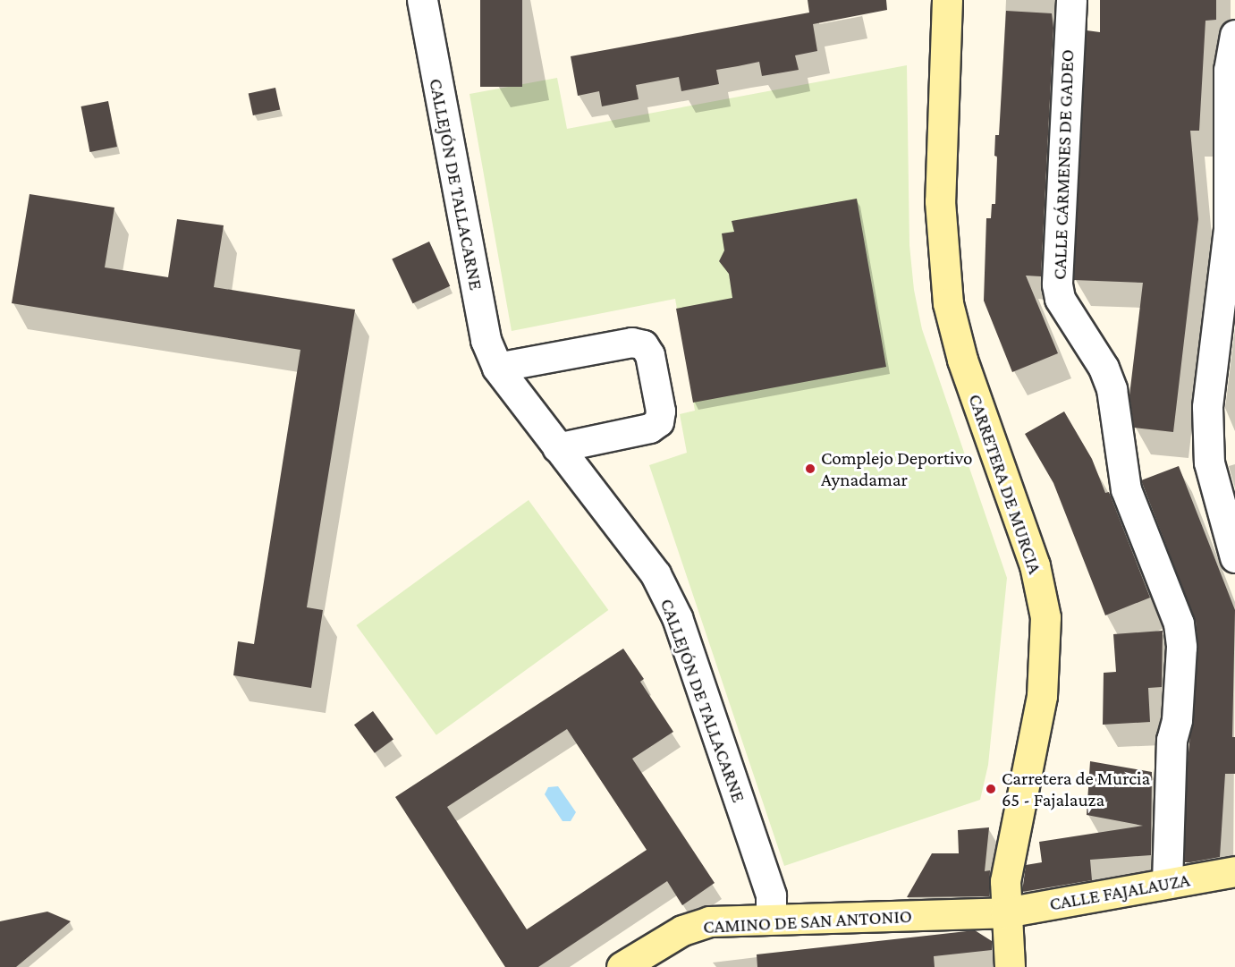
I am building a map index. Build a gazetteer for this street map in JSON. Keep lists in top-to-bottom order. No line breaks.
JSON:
{"streets":{"main road":["CARRETERA DE MURCIA","CALLE FAJALAUZA","CAMINO DE SAN ANTONIO"],"street":["CALLE CÁRMENES DE GADEO","CALLEJÓN DE TALLACARNE"]},"crossings":[["CALLE CÁRMENES DE GADEO","CALLE FAJALAUZA"],["CALLEJÓN DE TALLACARNE","CAMINO DE SAN ANTONIO"],["CARRETERA DE MURCIA","CALLE FAJALAUZA"],["CARRETERA DE MURCIA","CAMINO DE SAN ANTONIO"],["CALLE FAJALAUZA","CAMINO DE SAN ANTONIO"]],"places":["Complejo Deportivo Aynadamar","Carretera de Murcia 65 - Fajalauza"]}
